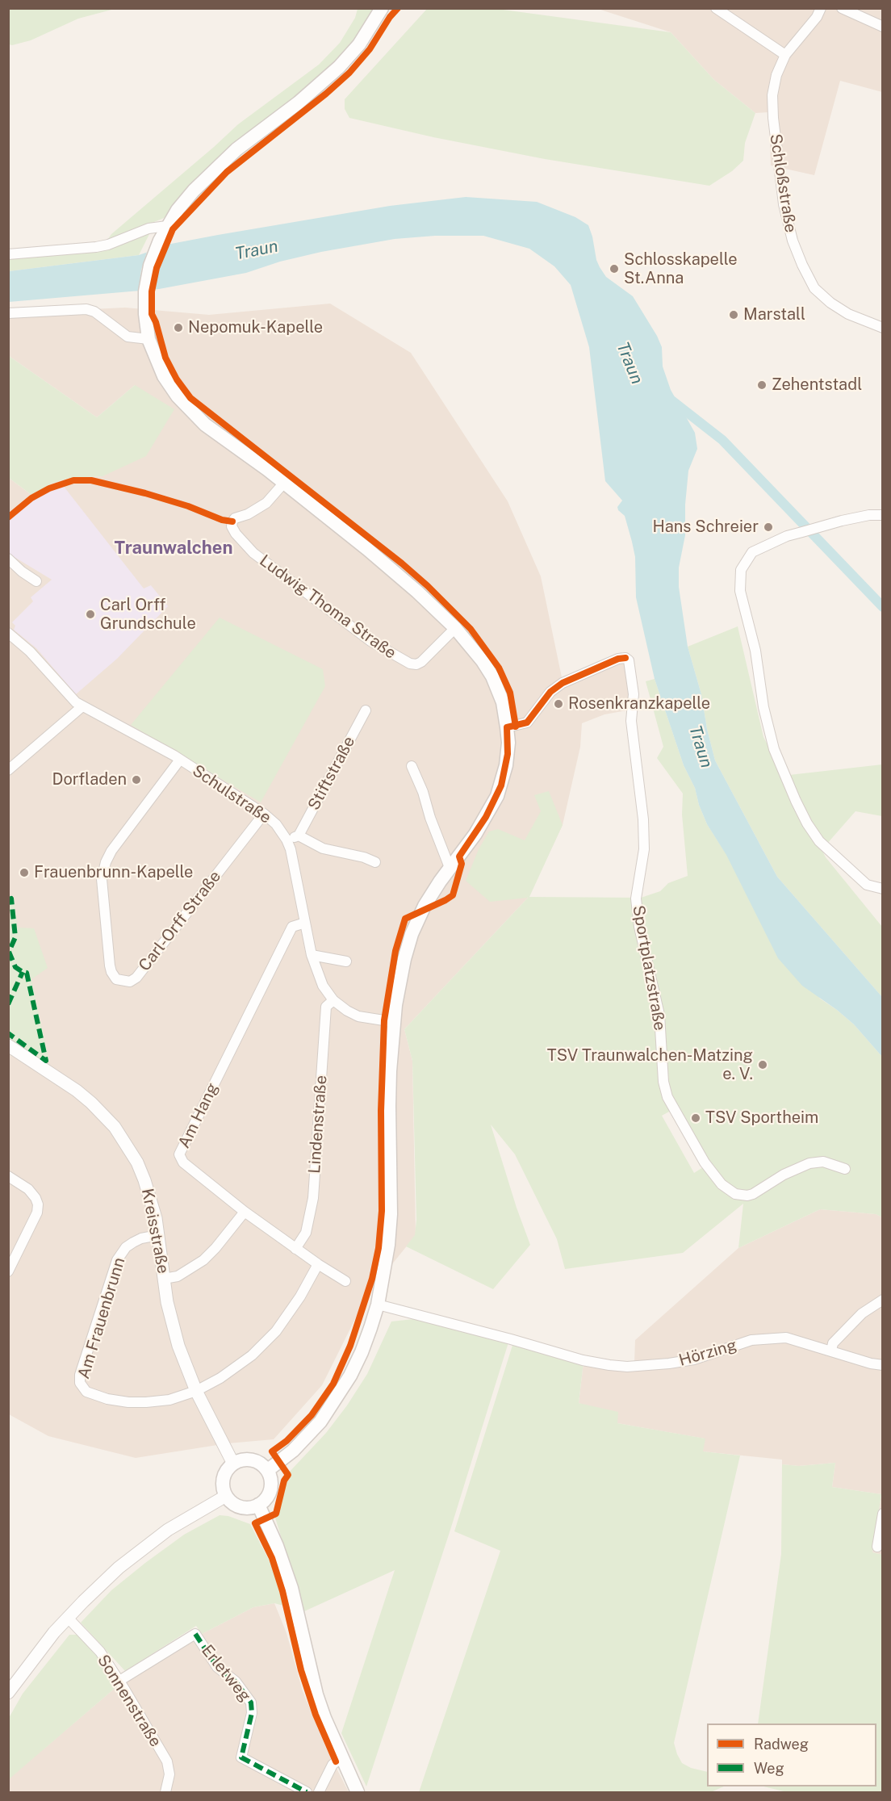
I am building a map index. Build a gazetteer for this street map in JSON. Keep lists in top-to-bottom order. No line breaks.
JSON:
{"streets":{"street":["Schloßstraße","Ludwig Thoma Straße","Stiftstraße","Schulstraße","Carl-Orff Straße","Sportplatzstraße","Am Hang","Lindenstraße","Kreisstraße","Am Frauenbrunn","Hörzing","Erletweg","Sonnenstraße"]},"crossings":[["Schulstraße","Carl-Orff Straße"],["Schulstraße","Am Hang"],["Schulstraße","Lindenstraße"],["Am Hang","Lindenstraße"],["Am Hang","Am Frauenbrunn"],["Kreisstraße","Am Frauenbrunn"],["Erletweg","Sonnenstraße"]],"districts":["Traunwalchen"],"water":["Traun"],"places":["Schlosskapelle St.Anna","Marstall","Nepomuk-Kapelle","Zehentstadl","Hans Schreier","Carl Orff Grundschule","Rosenkranzkapelle","Dorfladen","Frauenbrunn-Kapelle","TSV Traunwalchen-Matzing e. V.","TSV Sportheim"],"legend":["Radweg","Weg"]}
